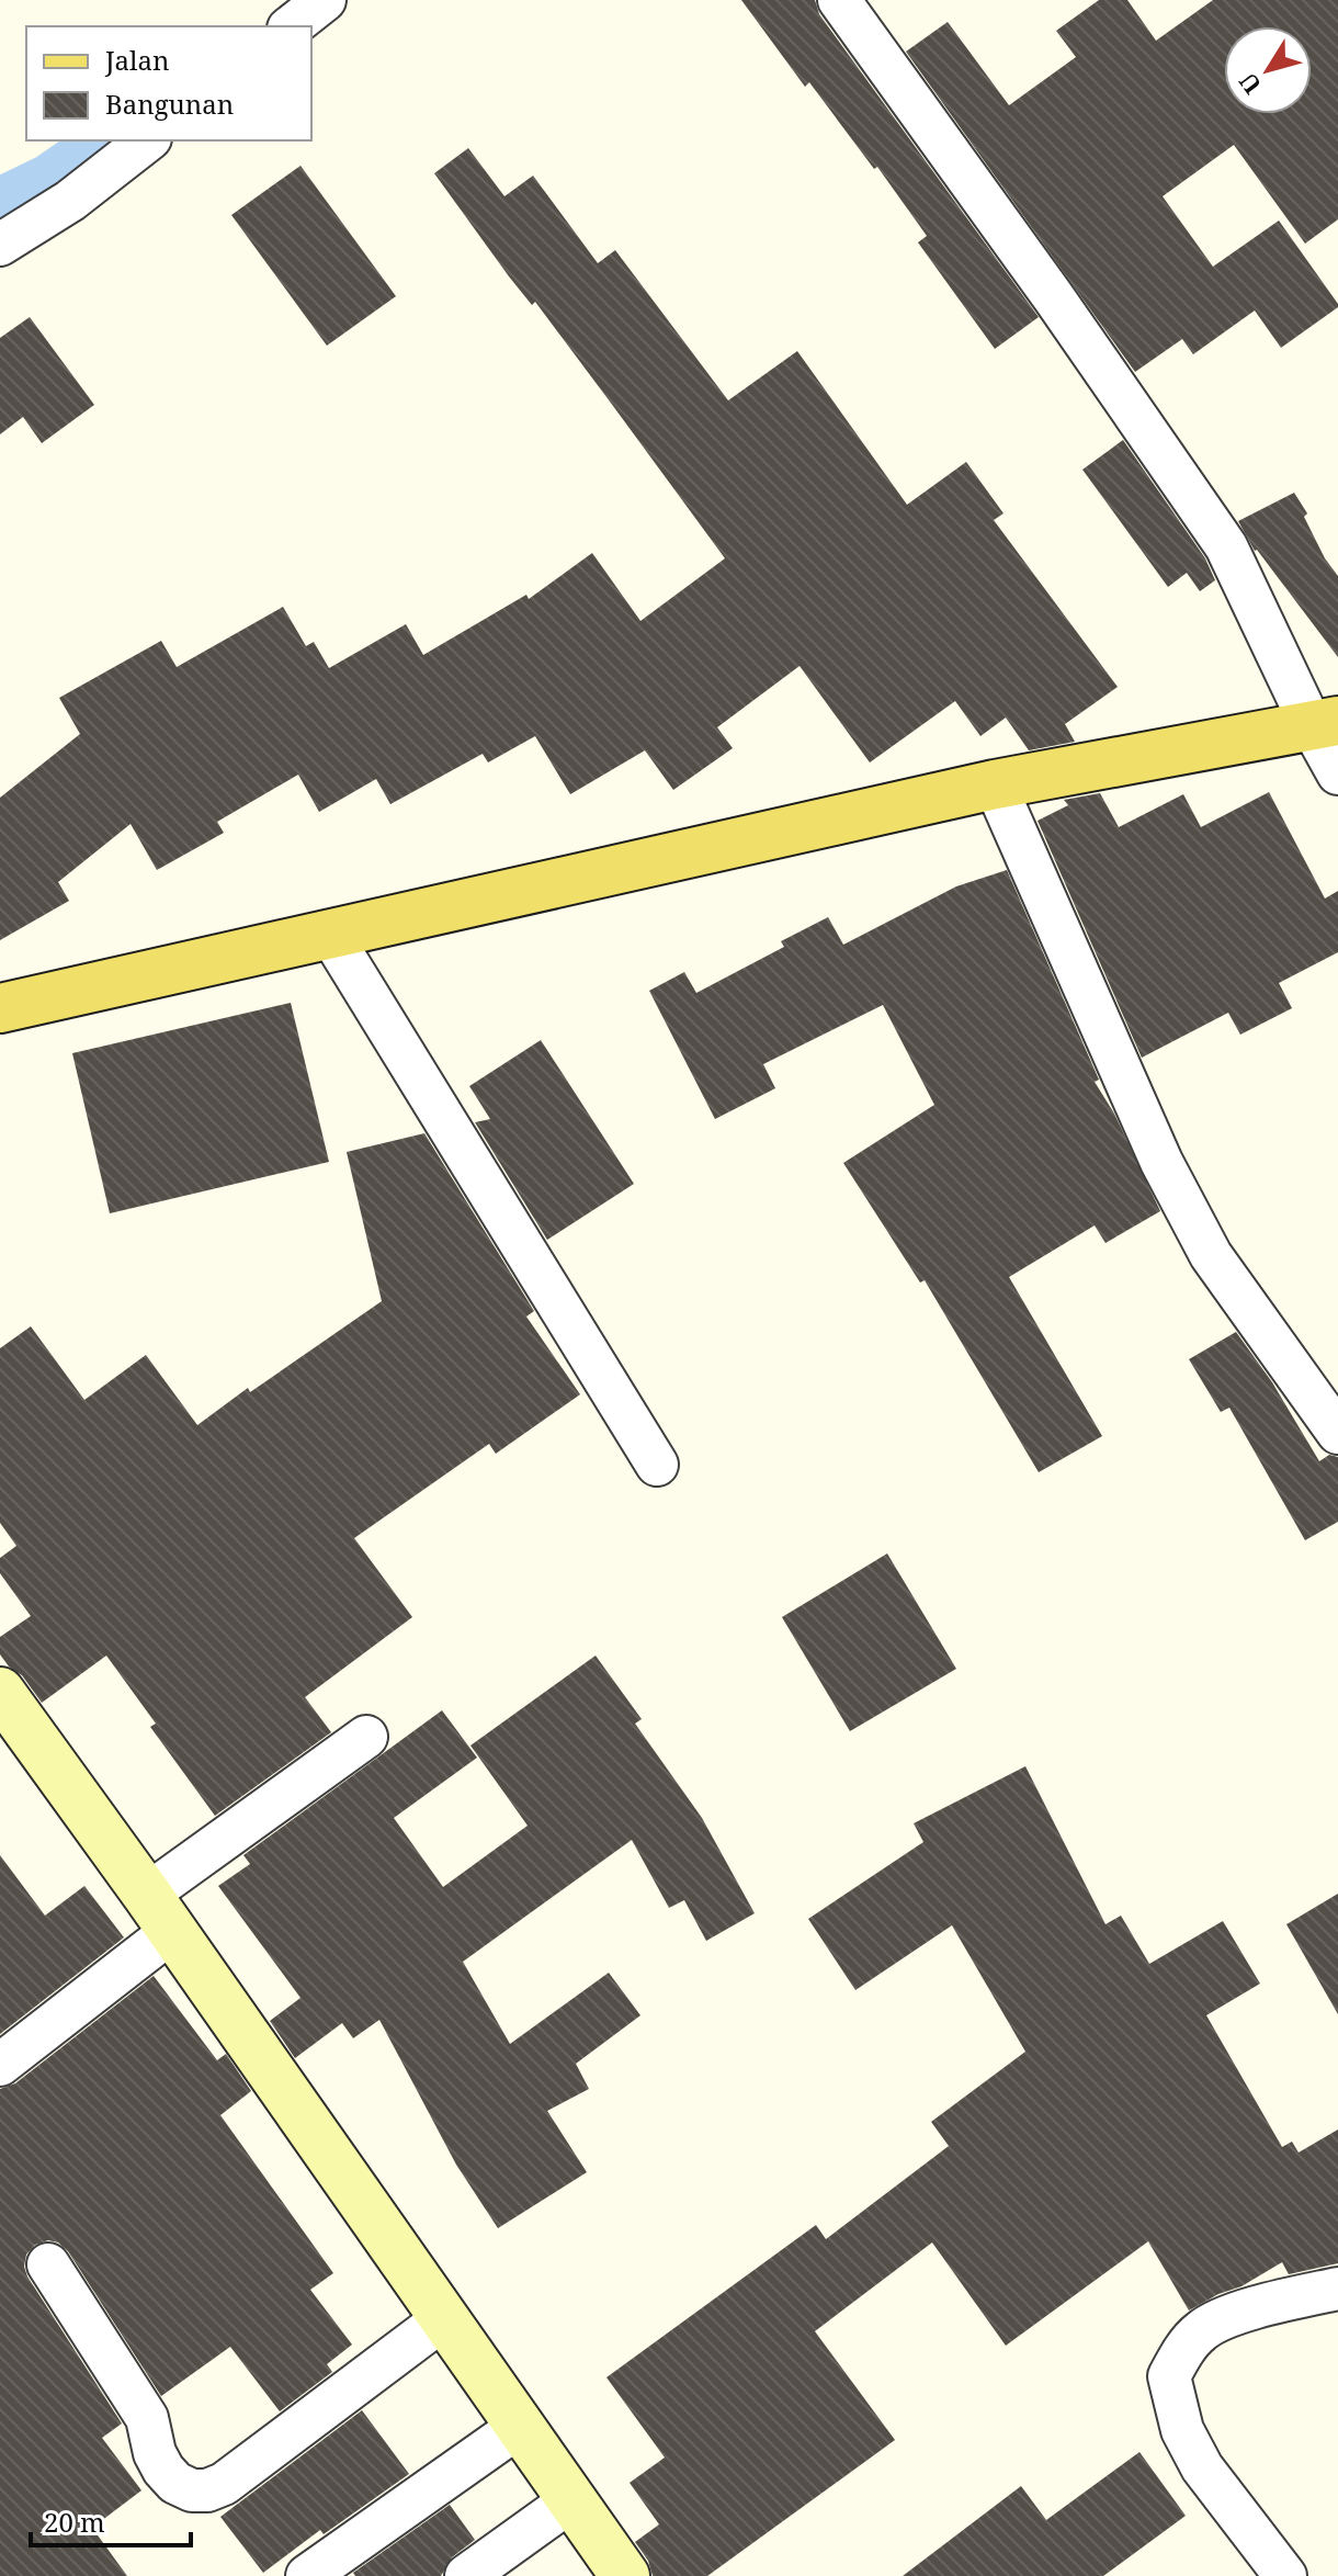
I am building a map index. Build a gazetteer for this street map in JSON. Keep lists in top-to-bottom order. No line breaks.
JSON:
{"legend":["Jalan","Bangunan"],"scale_bar":"20 m","north":"bottom left"}
